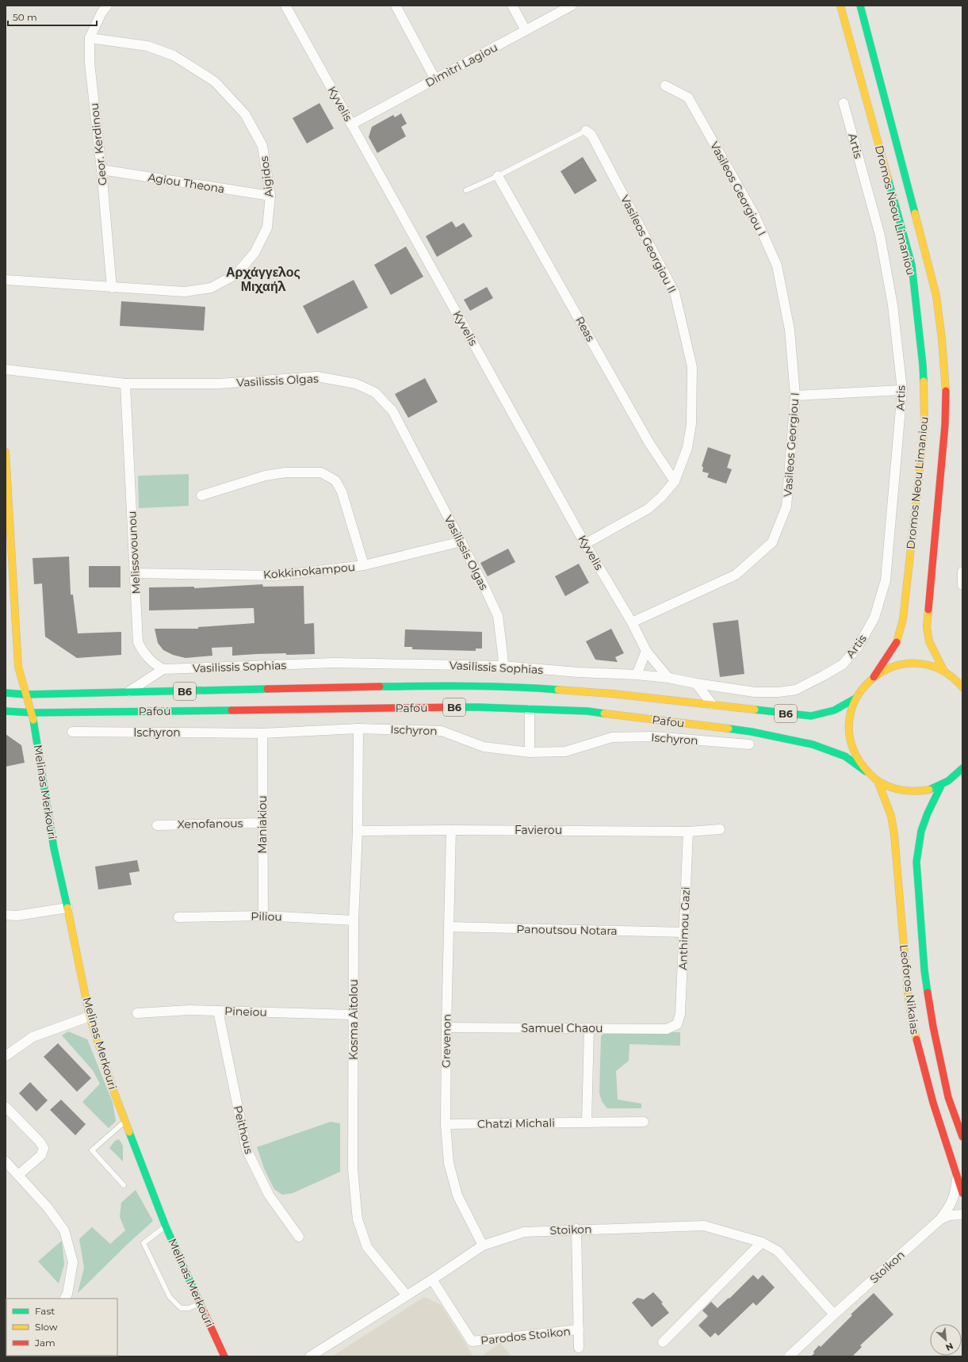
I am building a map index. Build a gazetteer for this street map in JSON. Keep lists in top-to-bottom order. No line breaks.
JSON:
{"streets":{"main road":["Dromos Neou Limaniou","B6","Pafou","Melinas Merkouri","Leoforos Nikaias"],"street":["Dimitri Lagiou","Kyvelis","Geor. Kerdinou","Artis","Aigidos","Agiou Theona","Vasileos Georgiou I","Vasileos Georgiou II","Reas","Vasilissis Olgas","Melissovounou","Kokkinokampou","Vasilissis Sophias","Ischyron","Xenofanous","Maniakiou","Favierou","Piliou","Anthimou Gazi","Panoutsou Notara","Pineiou","Kosma Aitolou","Samuel Chaou","Grevenon","Chatzi Michali","Peithous","Stoikon","Parodos Stoikon"]},"crossings":[["Dimitri Lagiou","Kyvelis"],["Kyvelis","Vasileos Georgiou I"],["Kyvelis","Vasileos Georgiou II"],["Kyvelis","Vasilissis Sophias"],["Geor. Kerdinou","Aigidos"],["Geor. Kerdinou","Agiou Theona"],["Artis","Vasilissis Sophias"],["Aigidos","Agiou Theona"],["Dromos Neou Limaniou","B6"],["Vasileos Georgiou II","Reas"],["Vasilissis Olgas","Melissovounou"],["Vasilissis Olgas","Kokkinokampou"],["Vasilissis Olgas","Vasilissis Sophias"],["Melissovounou","Kokkinokampou"],["Melissovounou","Vasilissis Sophias"],["B6","Pafou"],["B6","Leoforos Nikaias"],["Pafou","Melinas Merkouri"],["Ischyron","Maniakiou"],["Ischyron","Kosma Aitolou"],["Xenofanous","Maniakiou"],["Maniakiou","Piliou"],["Favierou","Anthimou Gazi"],["Favierou","Kosma Aitolou"],["Favierou","Grevenon"],["Piliou","Kosma Aitolou"],["Anthimou Gazi","Panoutsou Notara"],["Anthimou Gazi","Samuel Chaou"],["Panoutsou Notara","Grevenon"],["Leoforos Nikaias","Stoikon"],["Pineiou","Kosma Aitolou"],["Pineiou","Peithous"],["Kosma Aitolou","Stoikon"],["Samuel Chaou","Grevenon"],["Grevenon","Chatzi Michali"],["Grevenon","Stoikon"],["Stoikon","Parodos Stoikon"]],"districts":["Αρχάγγελος Μιχαήλ"],"legend":["Fast","Slow","Jam"],"scale_bar":"50 m","north":"bottom right"}
